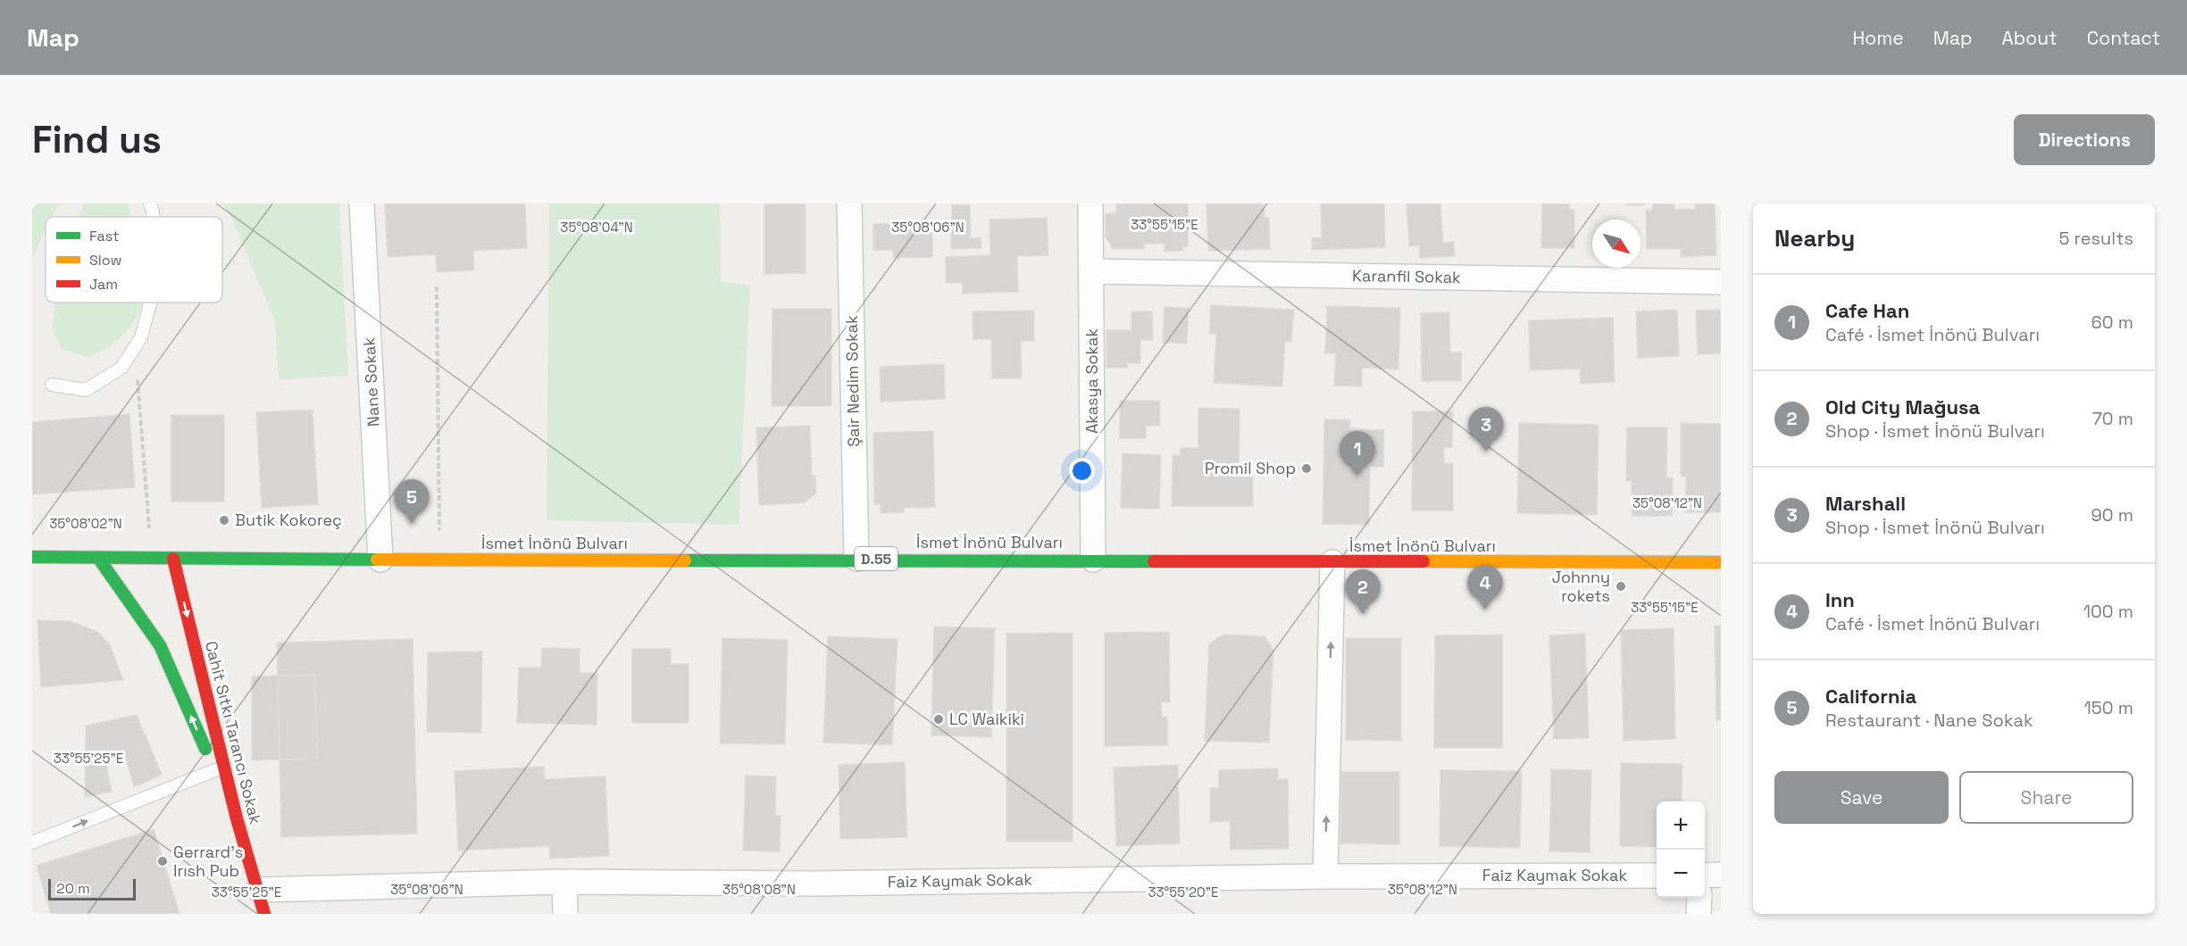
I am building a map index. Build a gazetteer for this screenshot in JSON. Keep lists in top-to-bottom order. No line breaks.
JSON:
{"streets":{"main road":["İsmet İnönü Bulvarı","D.55","Cahit Sıtkı Tarancı Sokak"],"street":["Karanfil Sokak","Şair Nedim Sokak","Akasya Sokak","Nane Sokak","Faiz Kaymak Sokak"]},"crossings":[["Karanfil Sokak","Akasya Sokak"],["Şair Nedim Sokak","İsmet İnönü Bulvarı"],["Akasya Sokak","İsmet İnönü Bulvarı"],["Nane Sokak","İsmet İnönü Bulvarı"],["İsmet İnönü Bulvarı","Cahit Sıtkı Tarancı Sokak"],["Cahit Sıtkı Tarancı Sokak","Faiz Kaymak Sokak"]],"places":["Promil Shop","Butik Kokoreç","Johnny rokets","LC Waikiki","Gerrard's Irısh Pub"],"legend":["Fast","Slow","Jam"],"scale_bar":"20 m","north":"bottom right","page":{"header":"Map","nav":["Home","Map","About","Contact"],"buttons":["Directions",["Save","Share"]],"title":"Find us","heading":["Nearby","5 results"],"list":[{"mark":"1","name":"Cafe Han","note":"Café · İsmet İnönü Bulvarı","value":"60 m"},{"mark":"2","name":"Old City Mağusa","note":"Shop · İsmet İnönü Bulvarı","value":"70 m"},{"mark":"3","name":"Marshall","note":"Shop · İsmet İnönü Bulvarı","value":"90 m"},{"mark":"4","name":"Inn","note":"Café · İsmet İnönü Bulvarı","value":"100 m"},{"mark":"5","name":"California","note":"Restaurant · Nane Sokak","value":"150 m"}],"pins":["3","1","5","4","2"],"map_buttons":["+","−"],"scale":"20 m"},"coordinates":["33°55'15\"E","35°08'04\"N","35°08'06\"N","35°08'12\"N","35°08'02\"N","33°55'25\"E","35°08'08\"N","33°55'20\"E"]}
